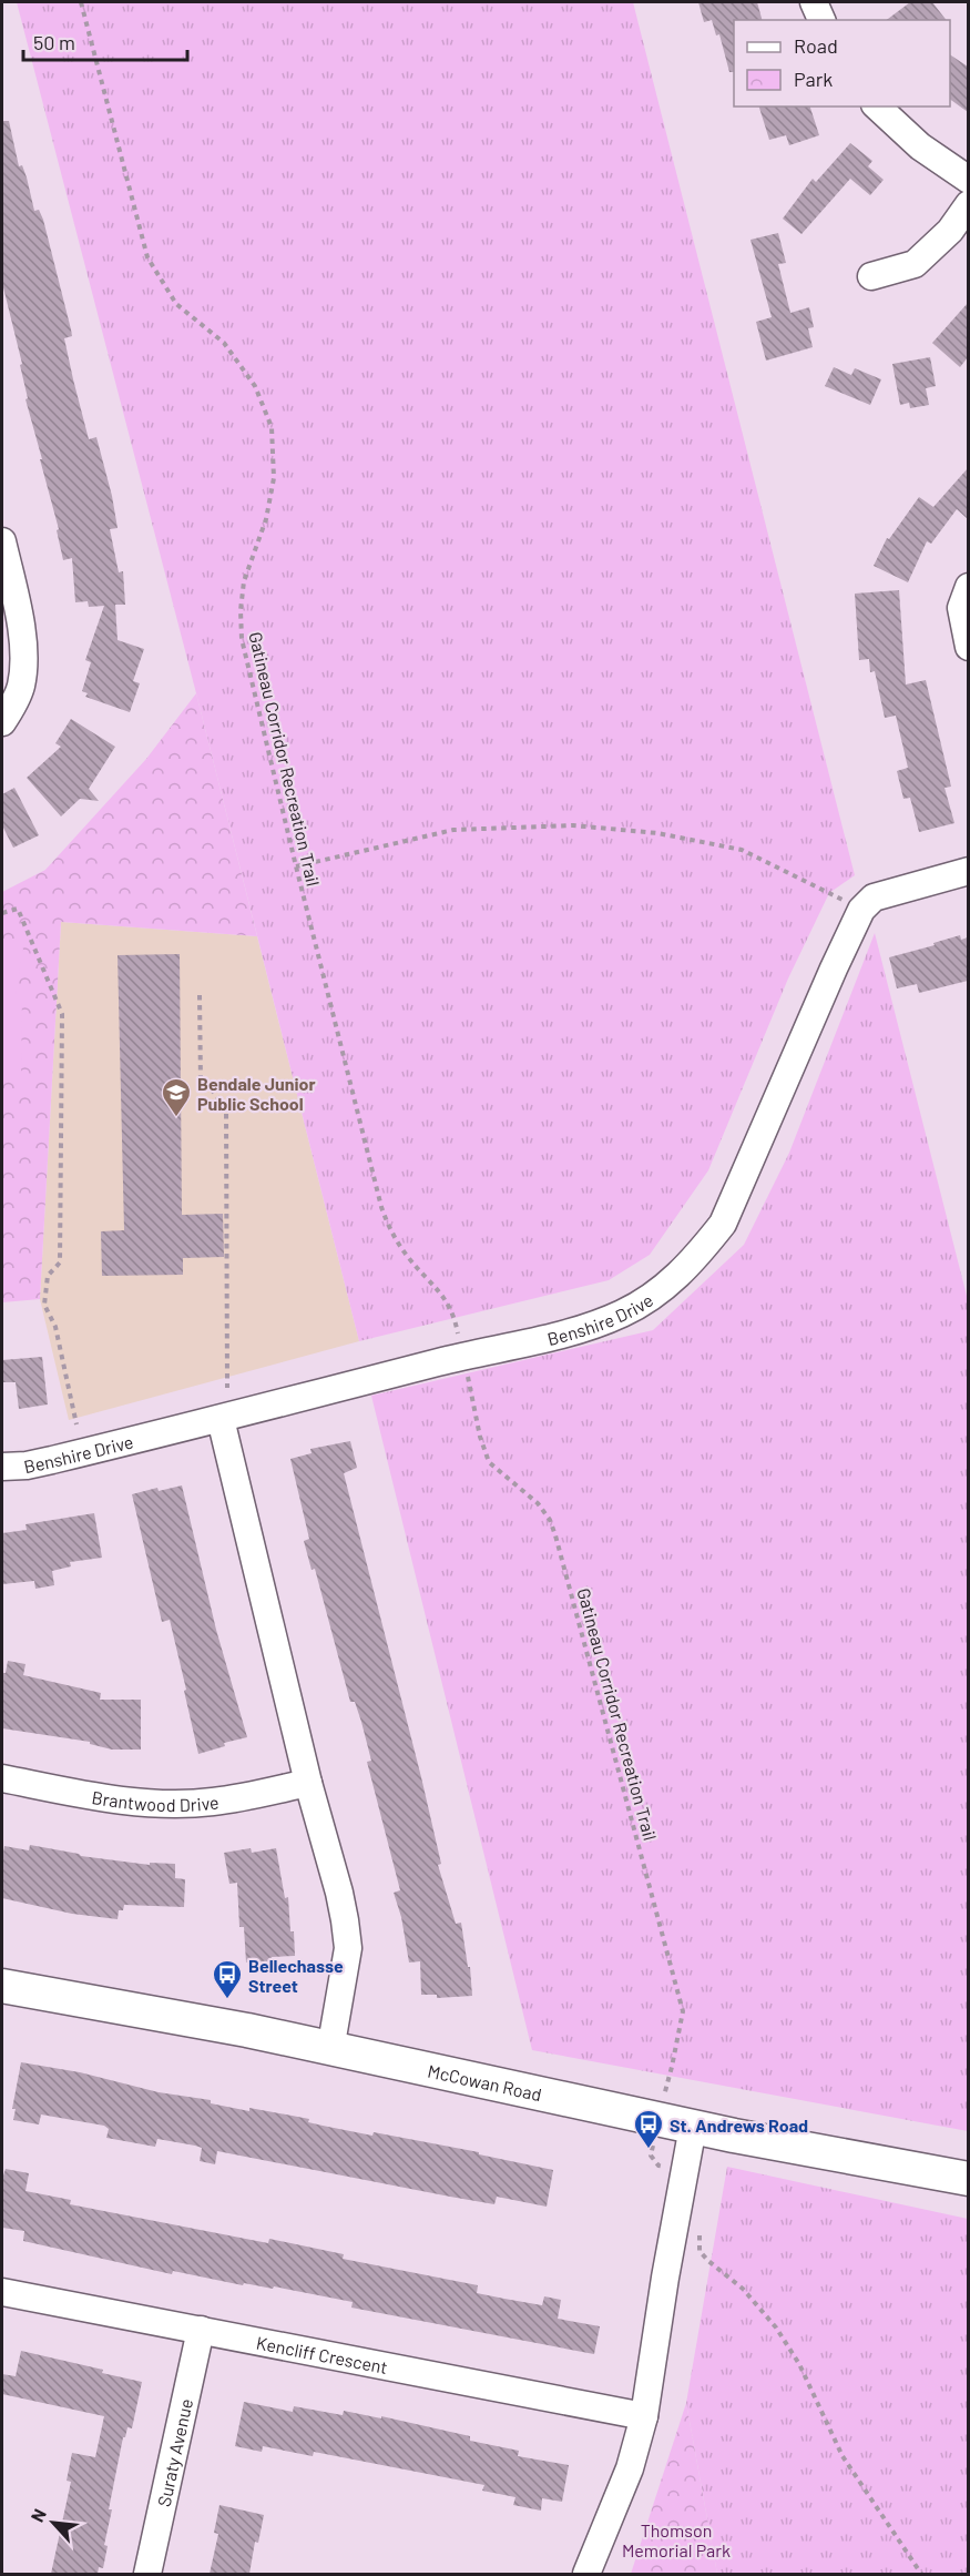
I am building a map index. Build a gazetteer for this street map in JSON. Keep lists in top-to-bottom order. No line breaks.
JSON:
{"streets":{"main road":["McCowan Road"],"street":["Benshire Drive","Brantwood Drive","Kencliff Crescent","Suraty Avenue"],"path":["Gatineau Corridor Recreation Trail"]},"crossings":[["Kencliff Crescent","Suraty Avenue"]],"parks":["Thomson Memorial Park"],"places":{"school or university":["Bendale Junior Public School"],"bus stop":["Bellechasse Street","St. Andrews Road"]},"legend":["Road","Park"],"scale_bar":"50 m","north":"top left"}
